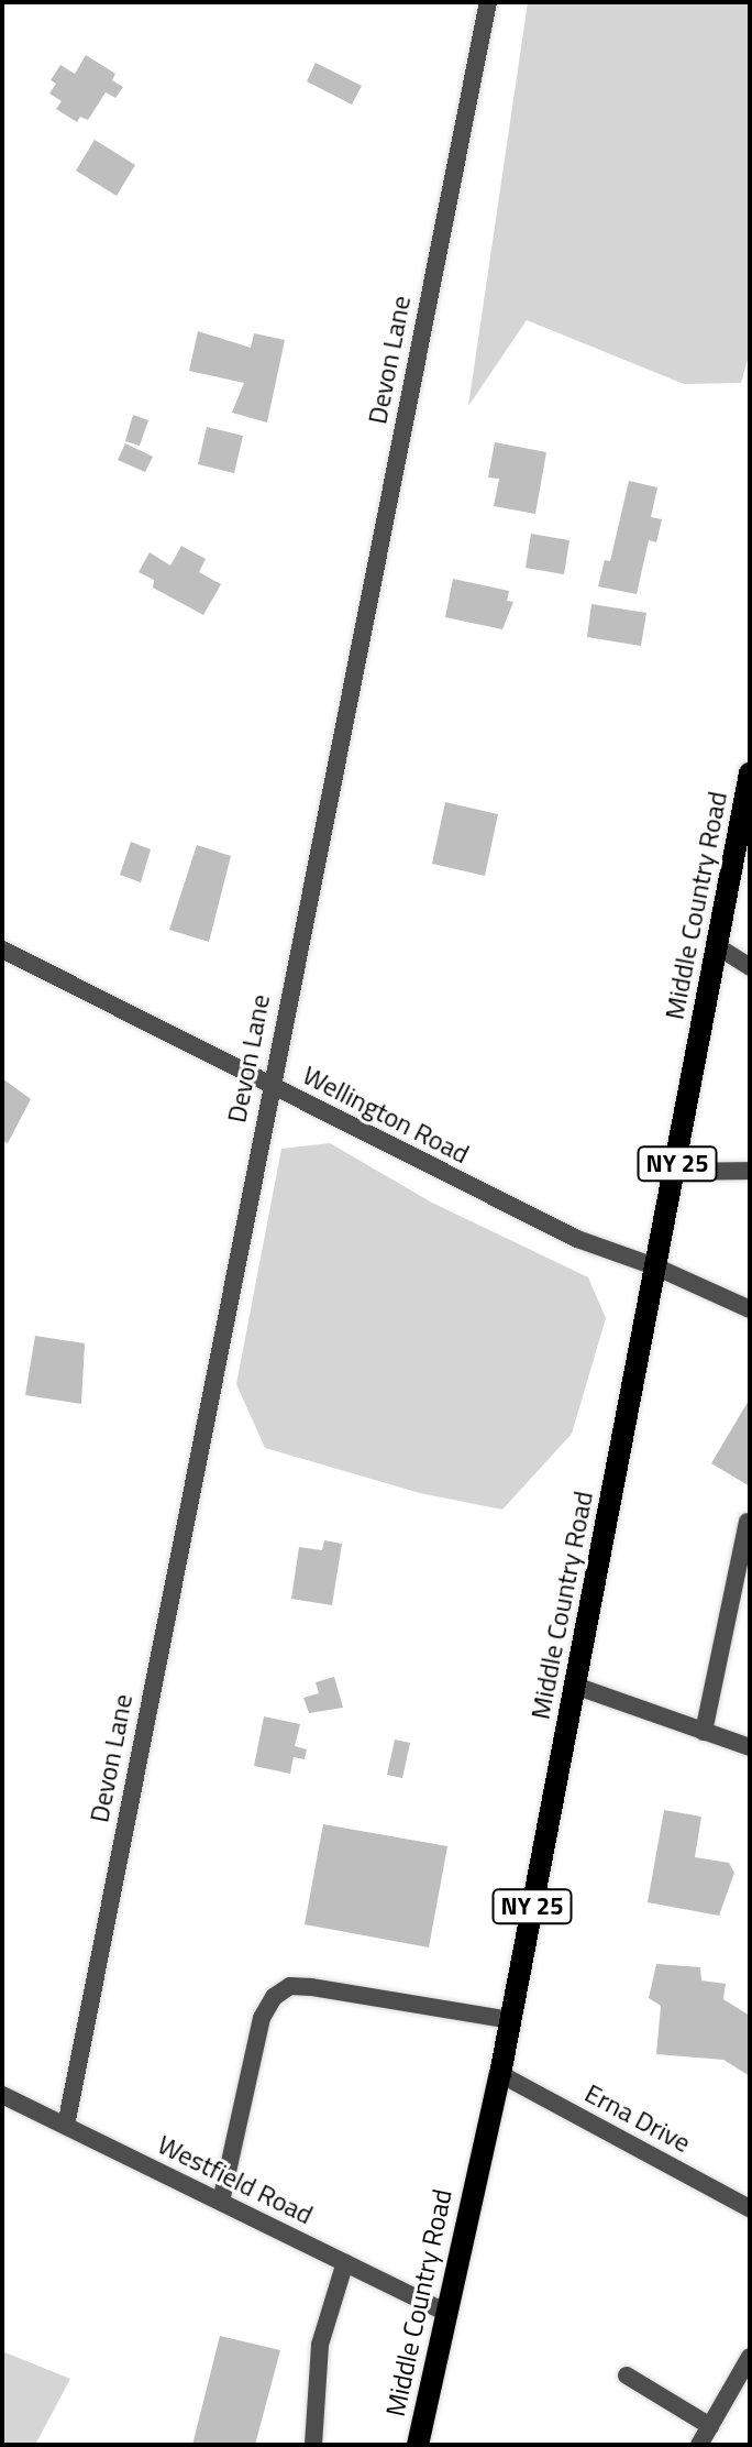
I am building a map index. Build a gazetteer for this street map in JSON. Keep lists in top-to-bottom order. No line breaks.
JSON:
{"streets":{"main road":["Middle Country Road","NY 25"],"street":["Devon Lane","Wellington Road","Erna Drive","Westfield Road"]},"crossings":[["Devon Lane","Wellington Road"],["Devon Lane","Westfield Road"],["Middle Country Road","Wellington Road"],["Middle Country Road","Erna Drive"],["Middle Country Road","Westfield Road"]]}
